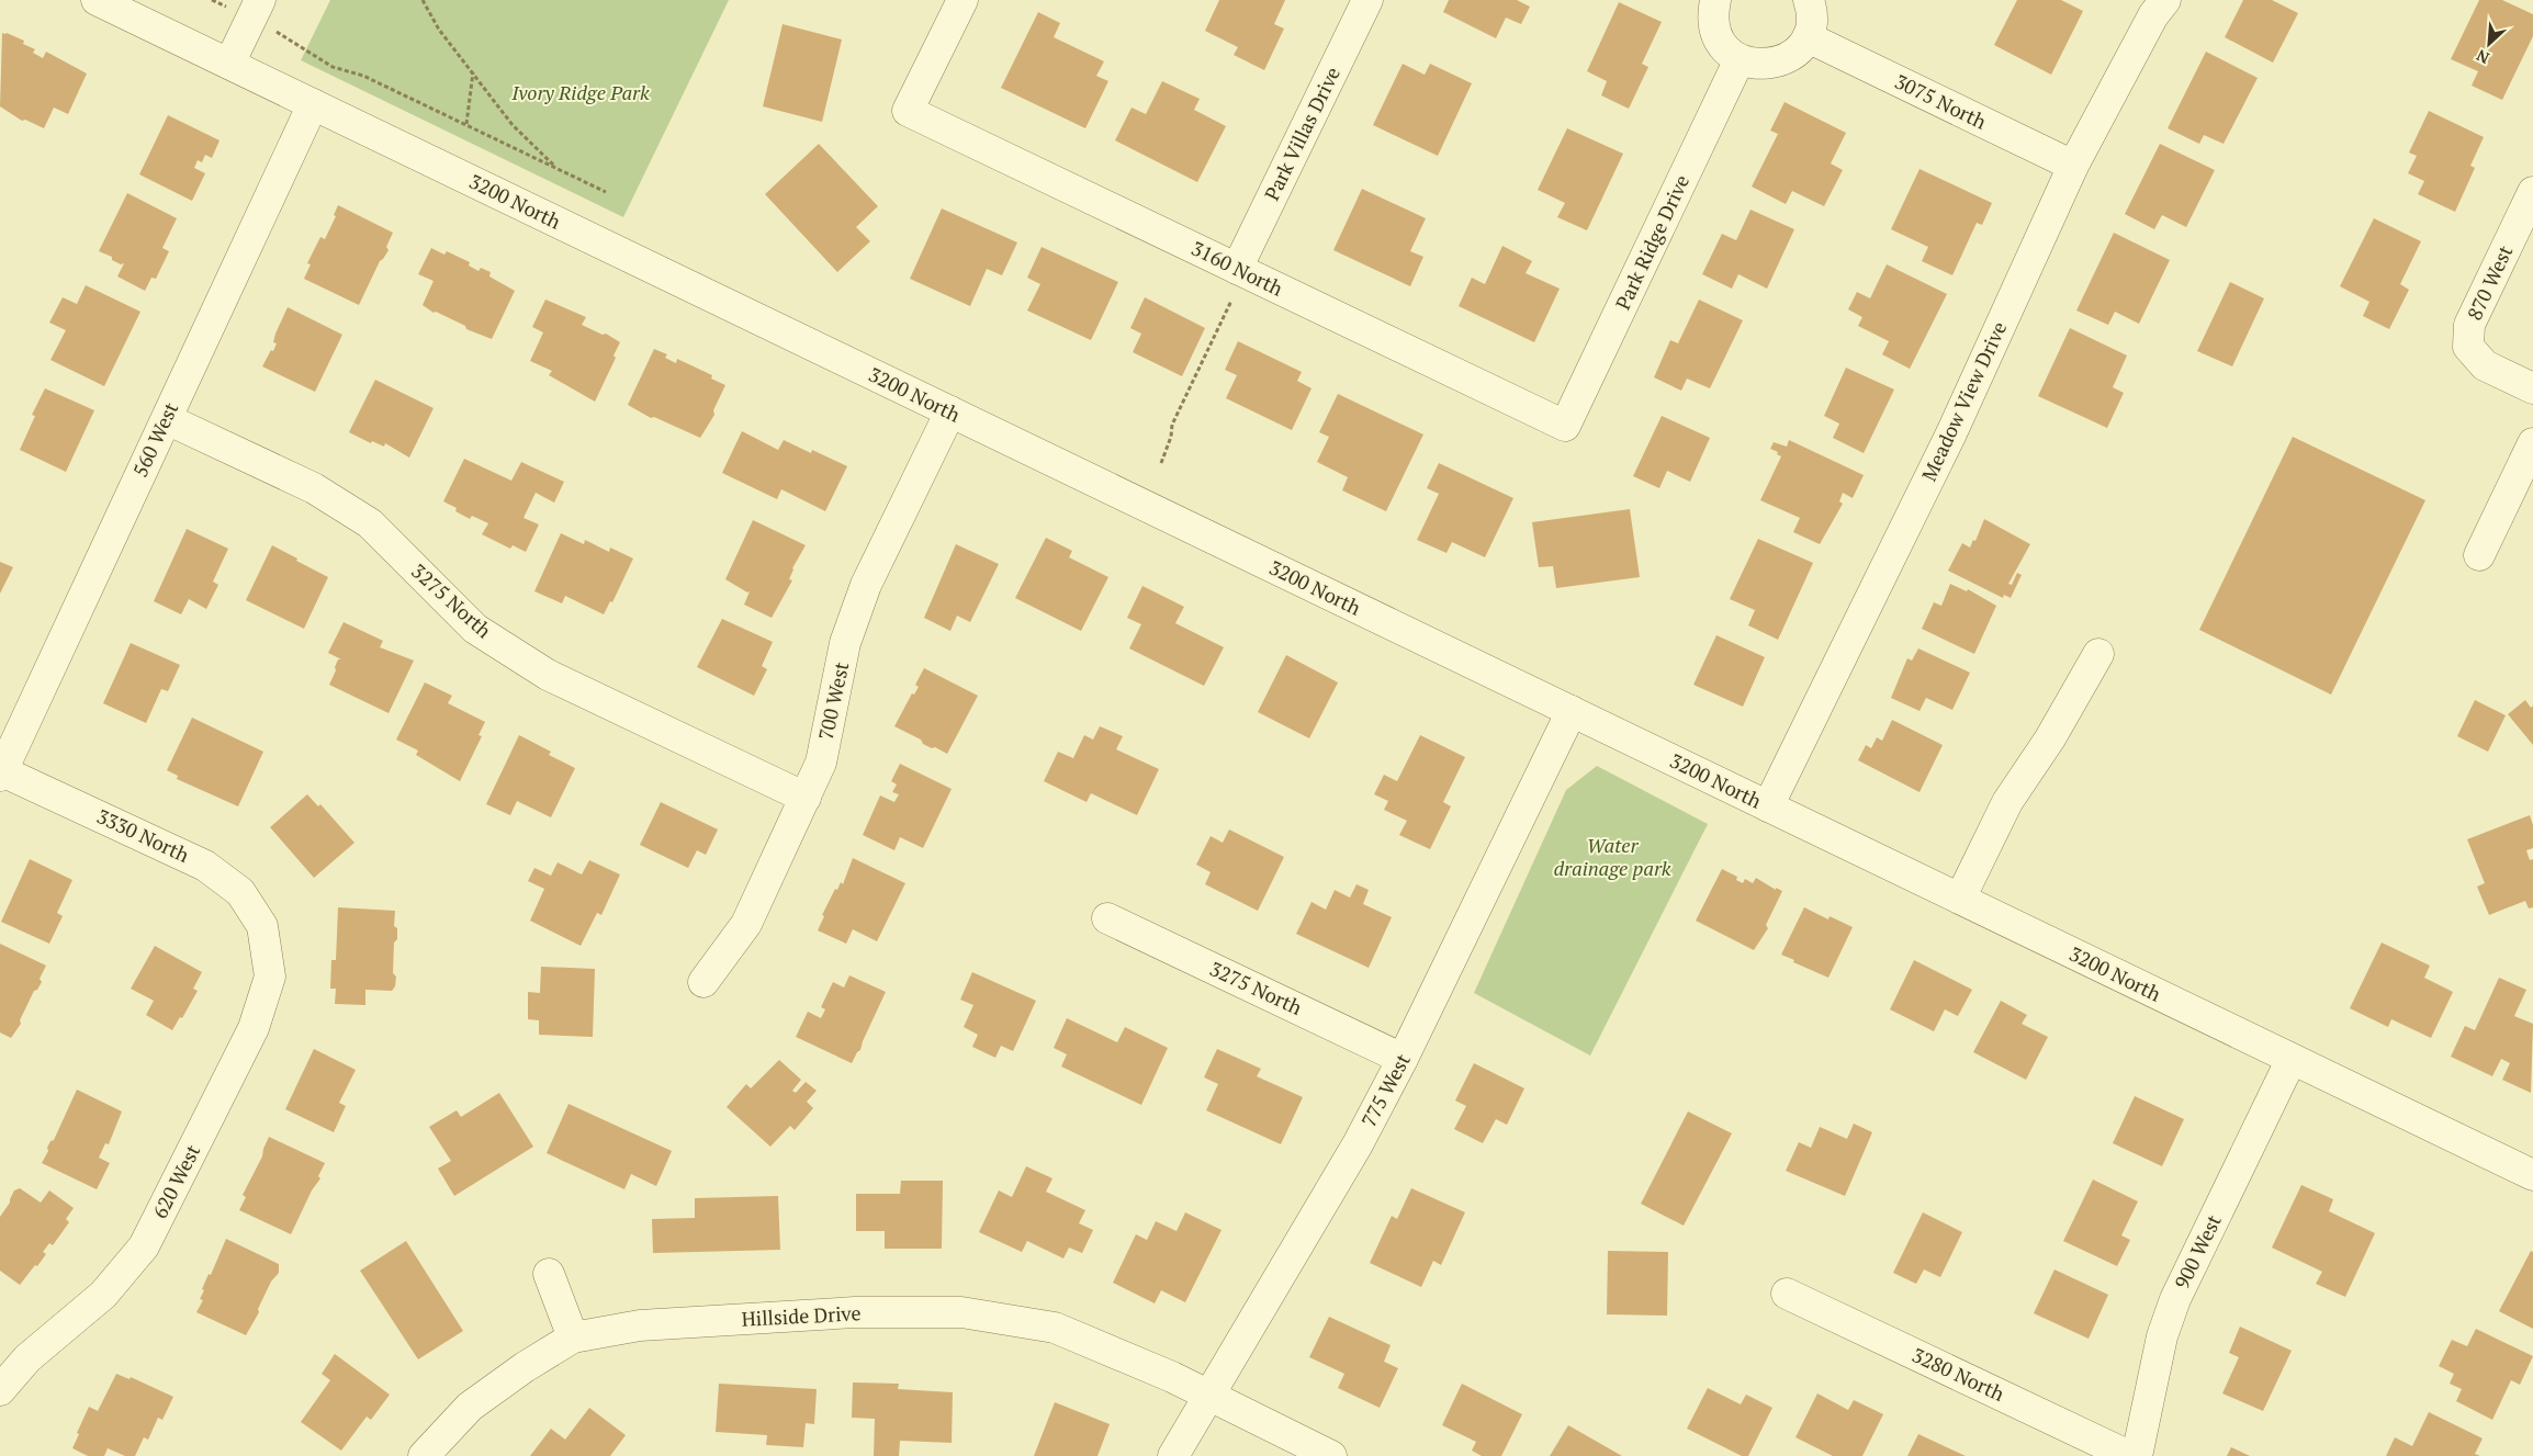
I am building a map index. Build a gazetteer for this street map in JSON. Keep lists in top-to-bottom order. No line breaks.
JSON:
{"streets":{"street":["3075 North","Park Villas Drive","3200 North","Park Ridge Drive","3160 North","870 West","Meadow View Drive","560 West","3275 North","700 West","3330 North","775 West","620 West","900 West","Hillside Drive","3280 North"]},"crossings":[["3075 North","Meadow View Drive"],["Park Villas Drive","3160 North"],["3200 North","Meadow View Drive"],["3200 North","560 West"],["3200 North","700 West"],["3200 North","775 West"],["3200 North","900 West"],["Park Ridge Drive","3160 North"],["560 West","3275 North"],["560 West","3330 North"],["3275 North","700 West"],["3275 North","775 West"],["3330 North","620 West"],["775 West","Hillside Drive"]],"parks":["Ivory Ridge Park","Water drainage park"],"north":"bottom left"}
